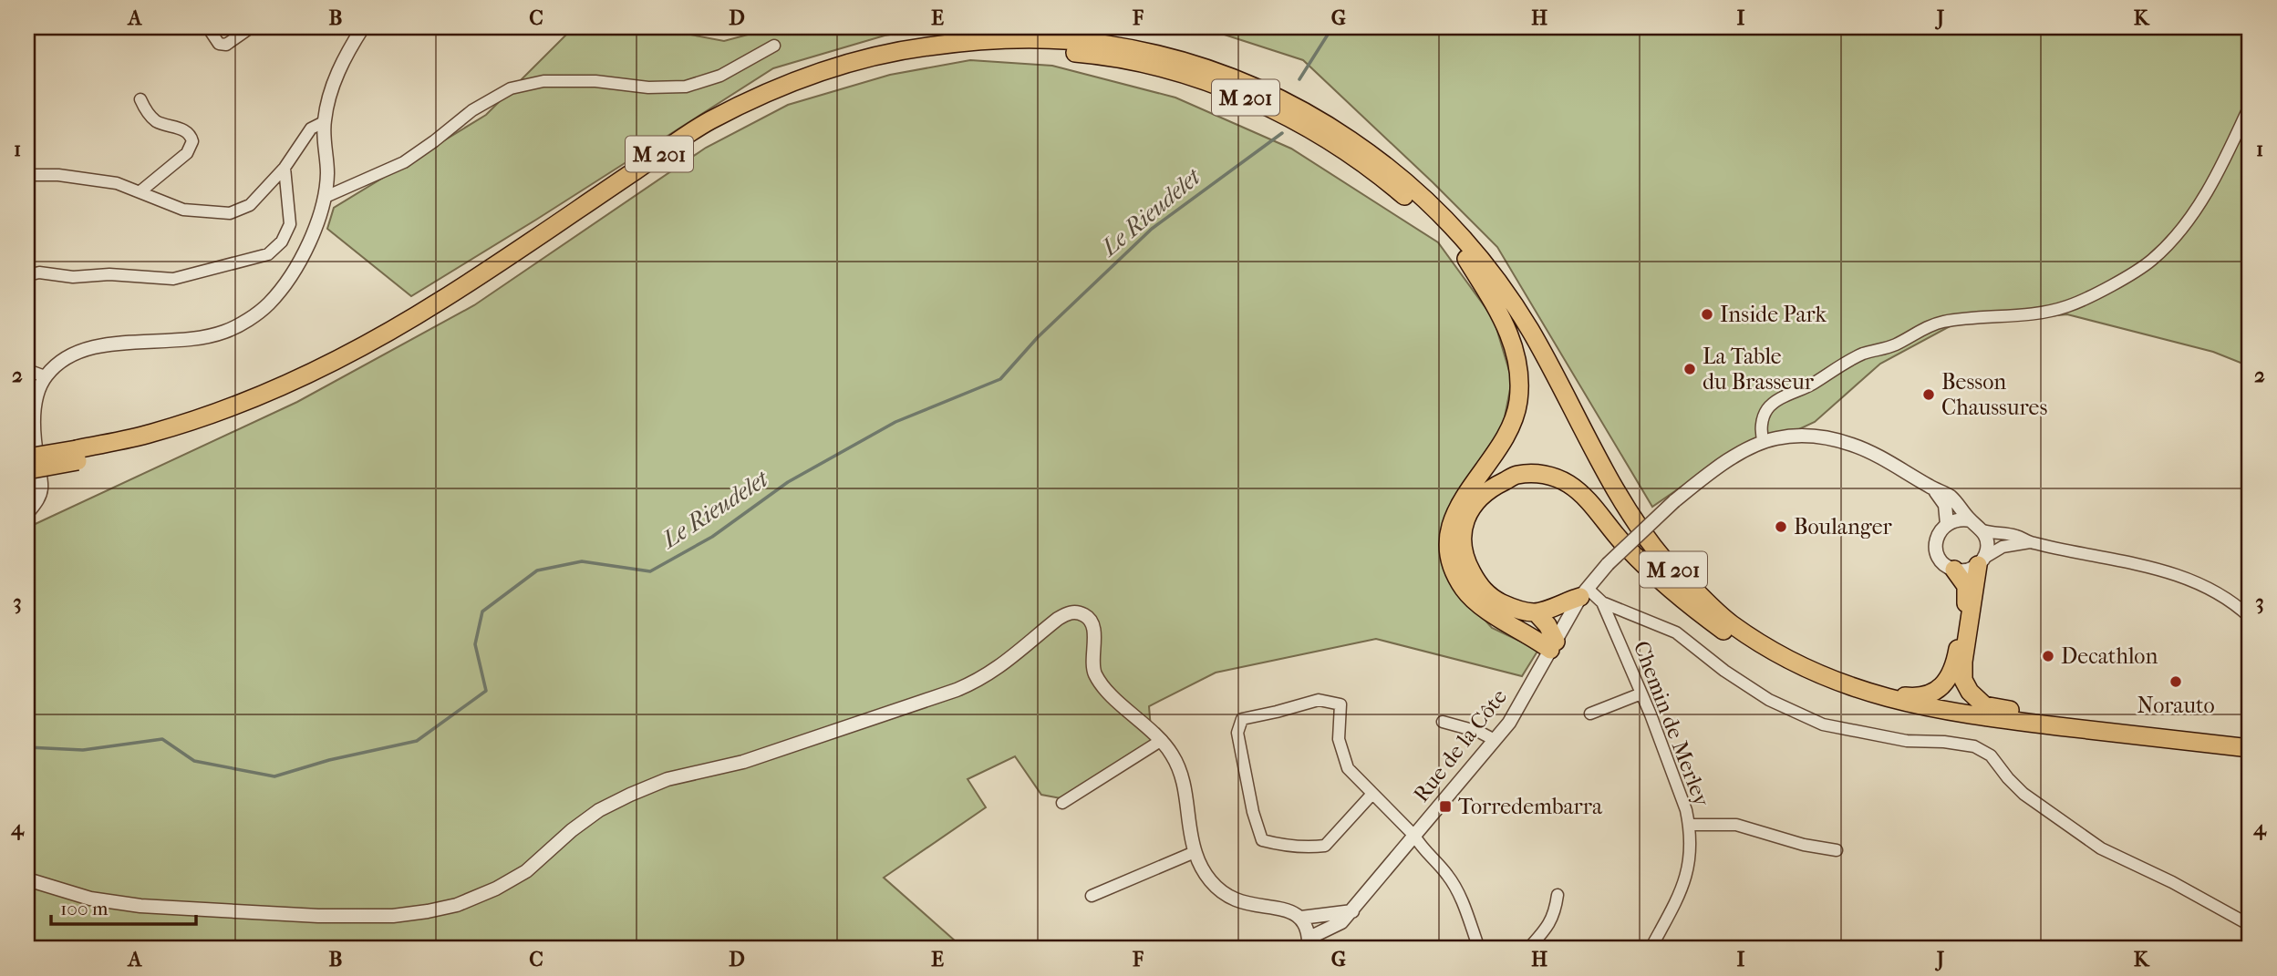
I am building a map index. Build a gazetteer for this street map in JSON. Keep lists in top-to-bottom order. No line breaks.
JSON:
{"streets":{"highway":["M 201"],"street":["Chemin de Merley","Rue de la Côte"]},"crossings":[["Chemin de Merley","Rue de la Côte"]],"water":["Le Rieudelet"],"places":{"other":["Inside Park","La Table du Brasseur","Besson Chaussures","Boulanger","Decathlon","Norauto"],"transit":["Torredembarra"]},"scale_bar":"100 m","grid":{"columns":["A","B","C","D","E","F","G","H","I","J","K"],"rows":["1","2","3","4"]}}
